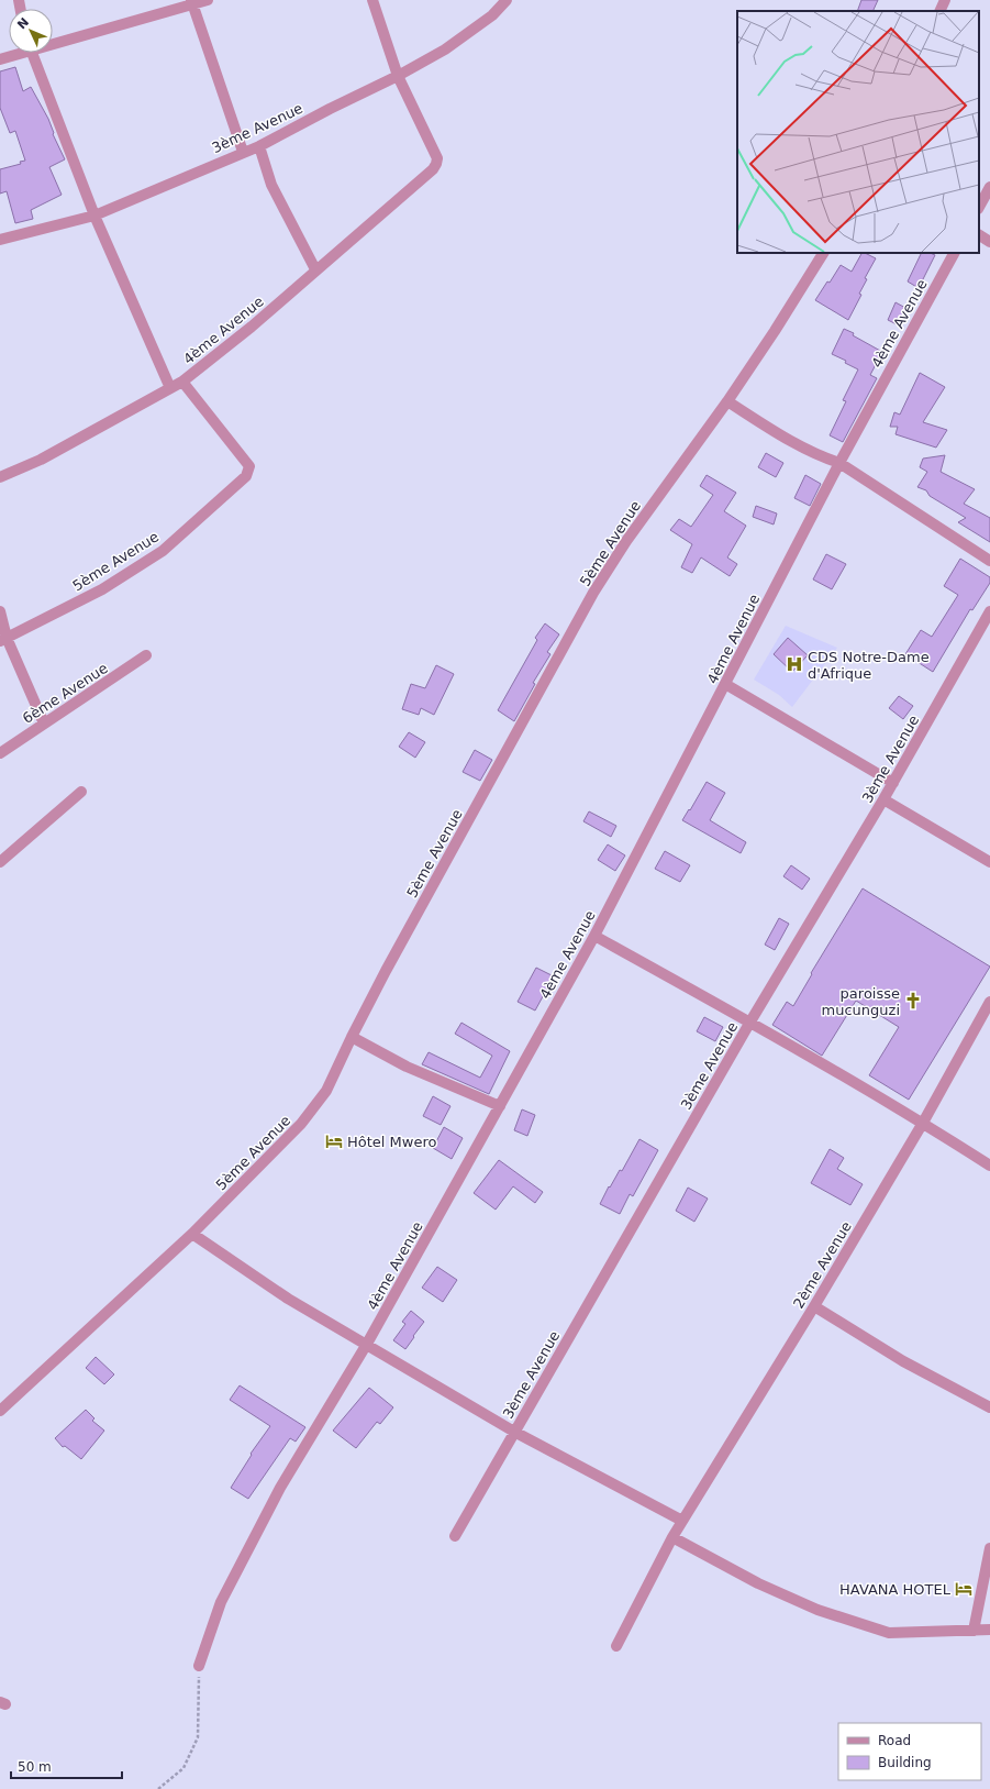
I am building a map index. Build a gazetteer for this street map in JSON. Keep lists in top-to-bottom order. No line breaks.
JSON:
{"streets":{"street":["3ème Avenue","4ème Avenue","5ème Avenue","6ème Avenue","2ème Avenue"]},"crossings":[["3ème Avenue","4ème Avenue"],["4ème Avenue","5ème Avenue"]],"places":{"hospital":["CDS Notre-Dame d'Afrique"],"church":["paroisse mucunguzi"],"hotel":["Hôtel Mwero","HAVANA HOTEL"]},"legend":["Road","Building"],"scale_bar":"50 m","north":"top left"}
